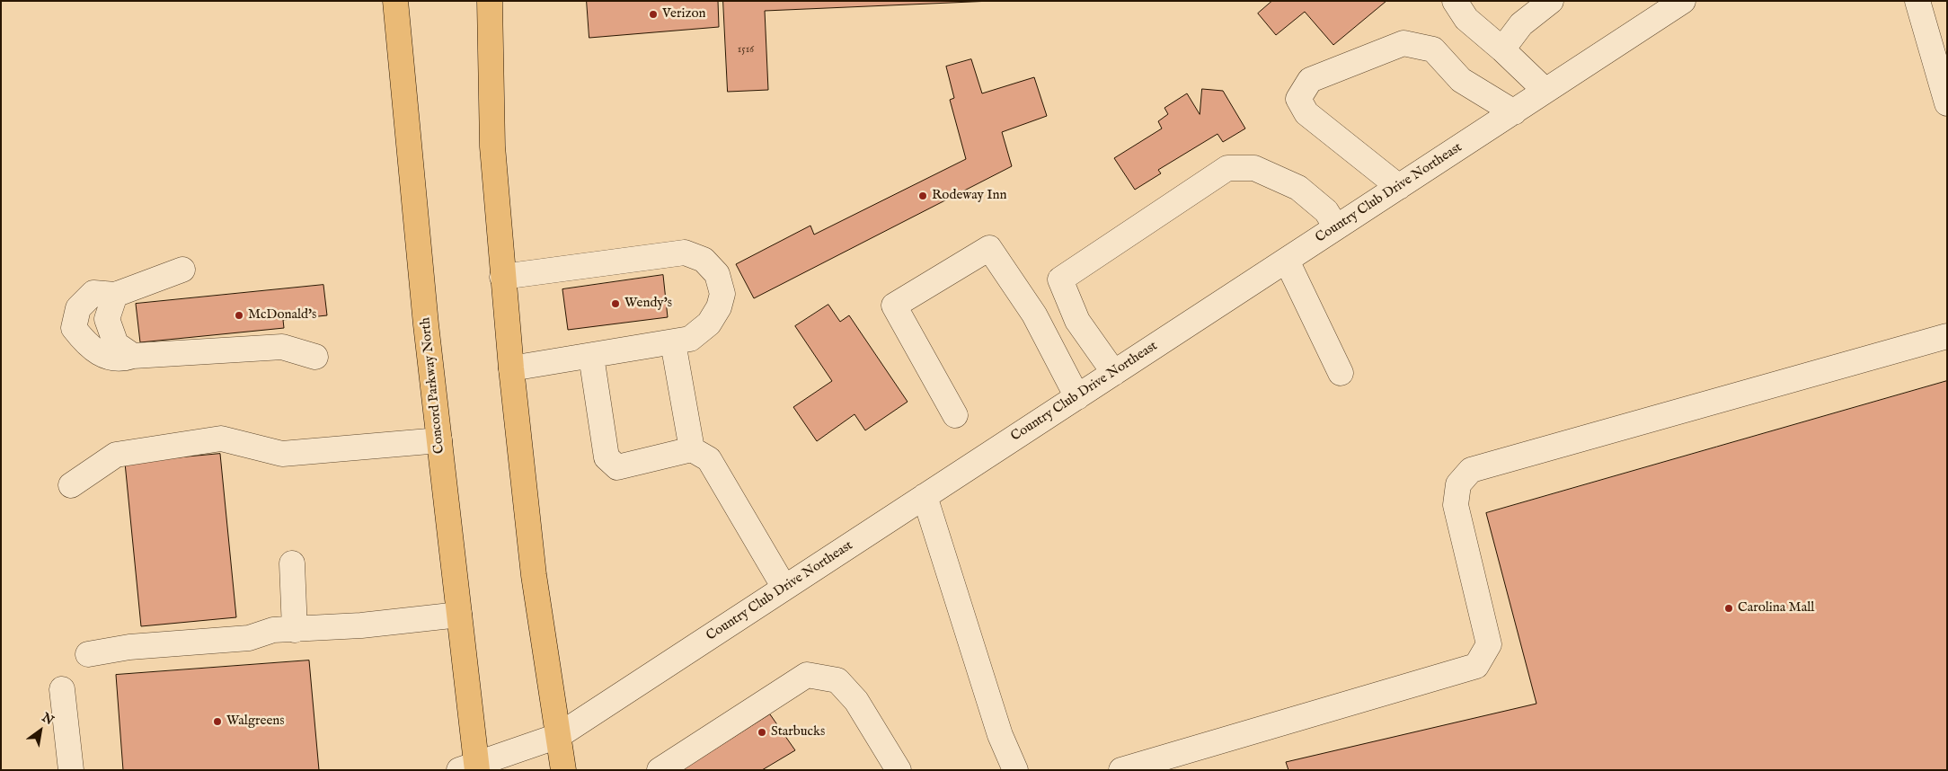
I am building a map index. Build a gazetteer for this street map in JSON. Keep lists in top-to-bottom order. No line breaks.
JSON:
{"streets":{"highway":["Concord Parkway North"],"street":["Country Club Drive Northeast"]},"crossings":[["Country Club Drive Northeast","Concord Parkway North"]],"places":["Verizon","Rodeway Inn","Wendy's","McDonald's","Carolina Mall","Walgreens","Starbucks"],"house_numbers":["1516"],"north":"top right"}
